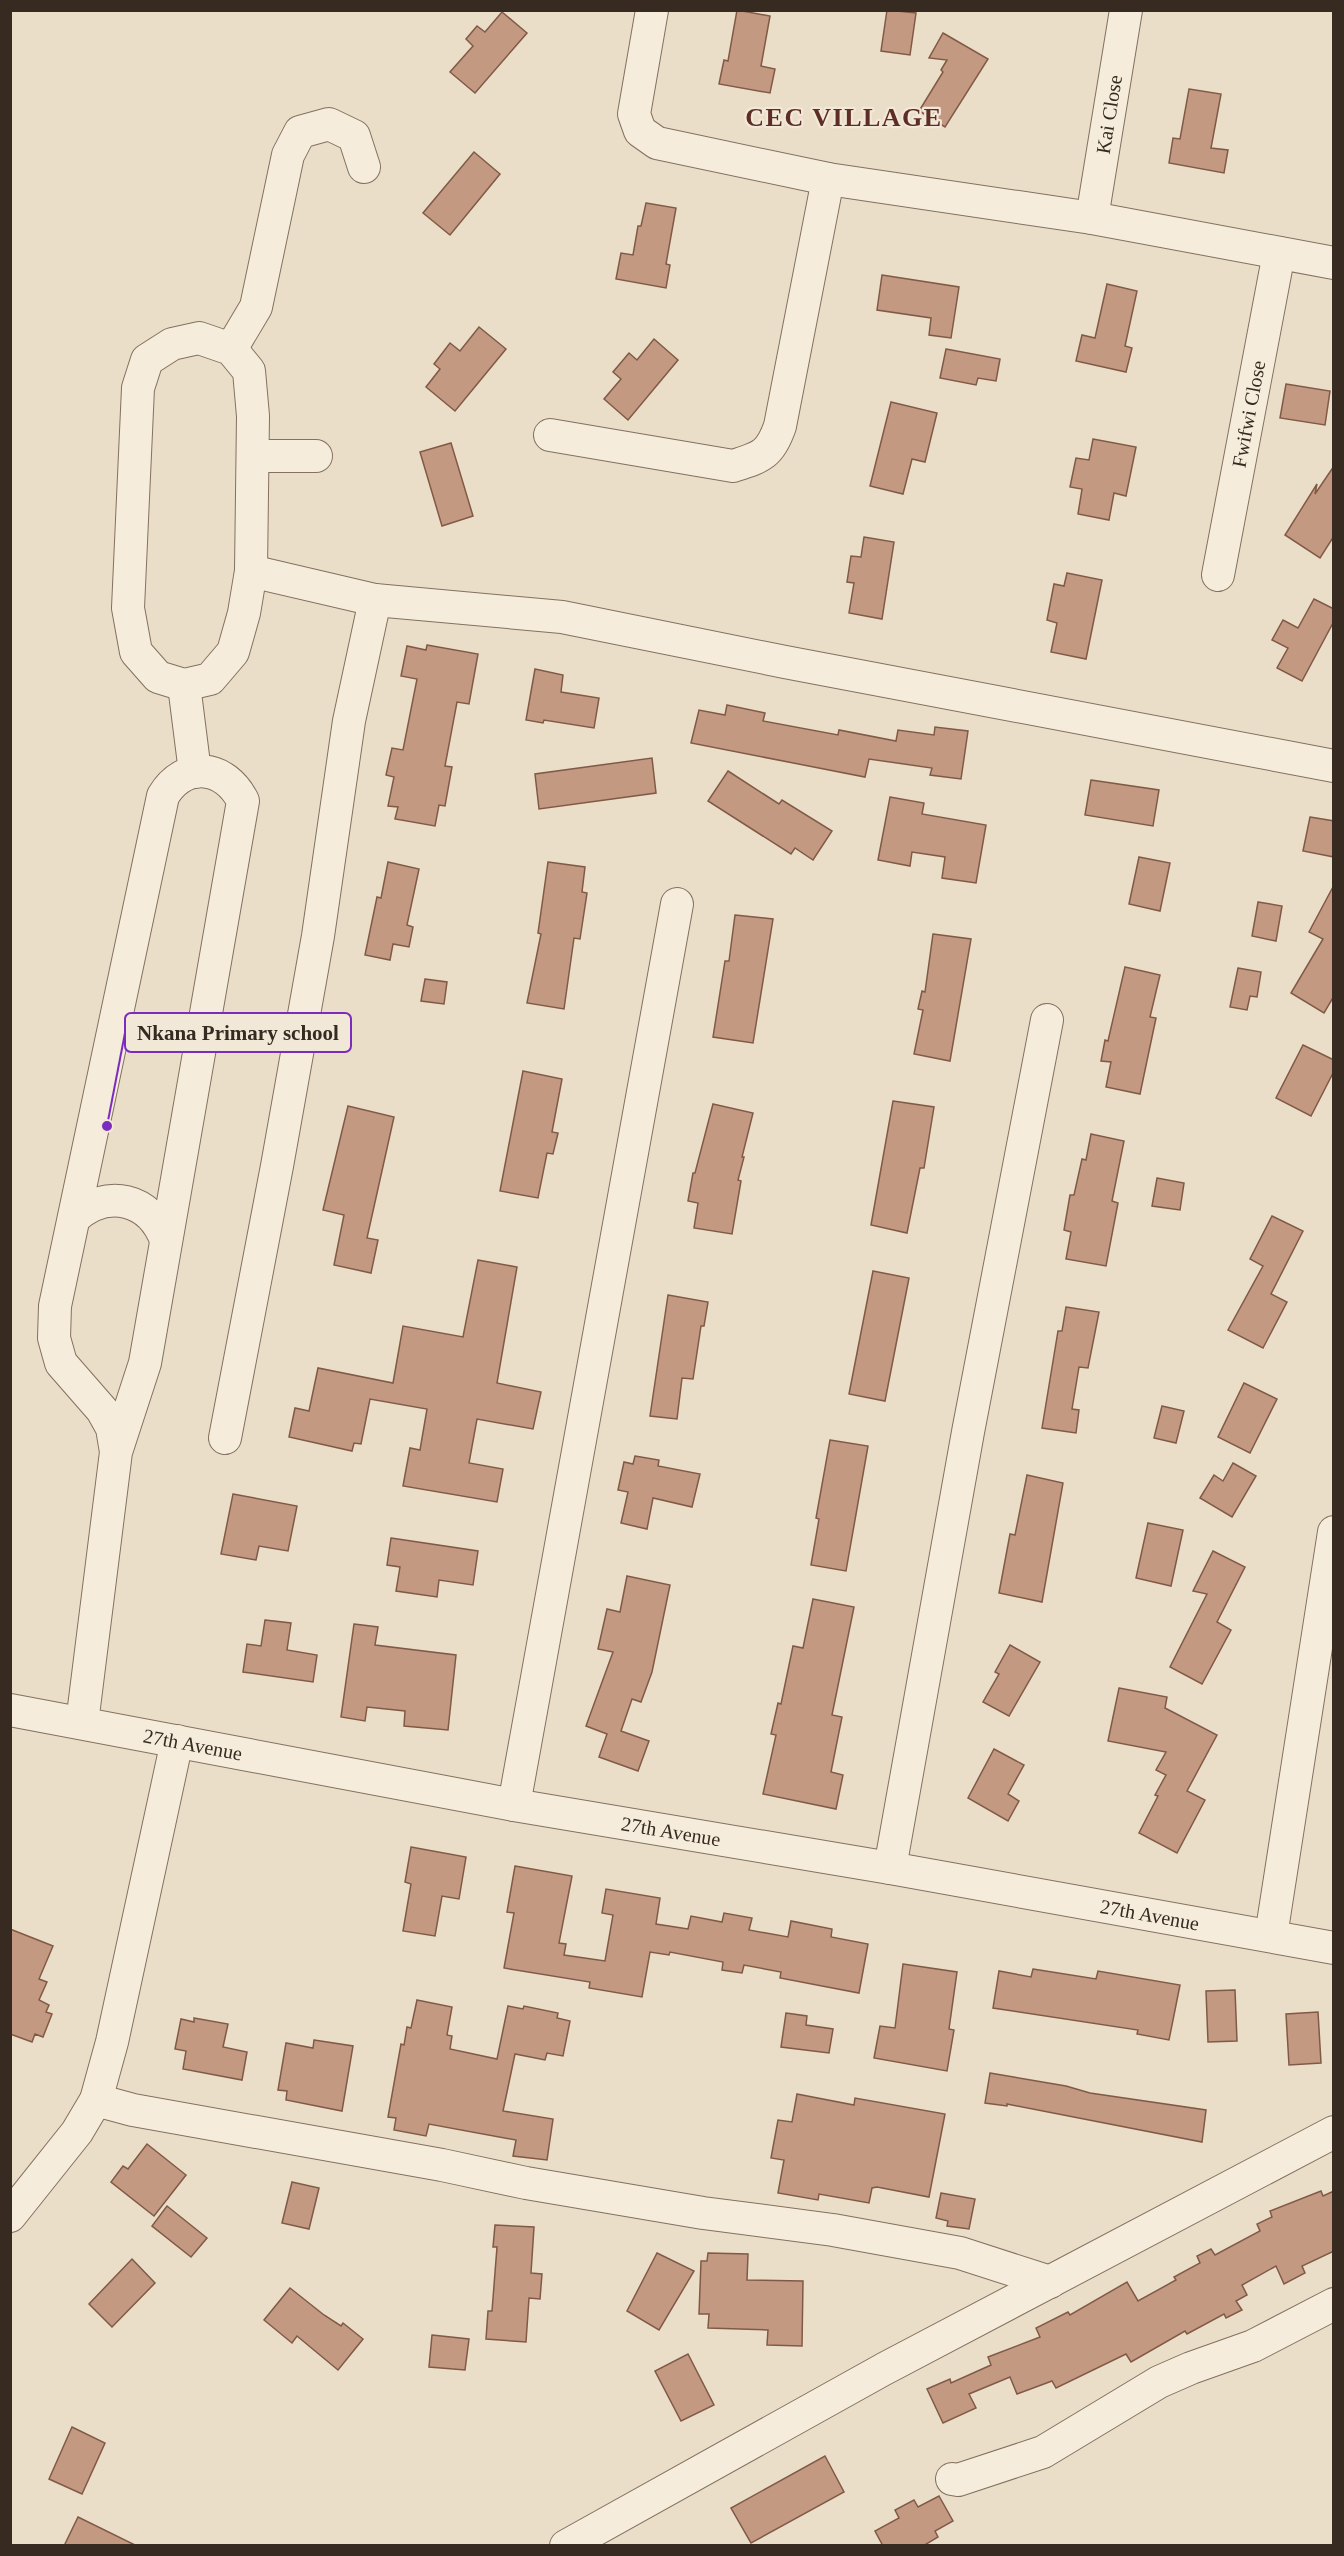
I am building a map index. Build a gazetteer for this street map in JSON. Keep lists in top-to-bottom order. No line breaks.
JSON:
{"streets":{"street":["Kai Close","Fwifwi Close","27th Avenue"]},"districts":["CEC VILLAGE"],"places":["Nkana Primary school"]}
